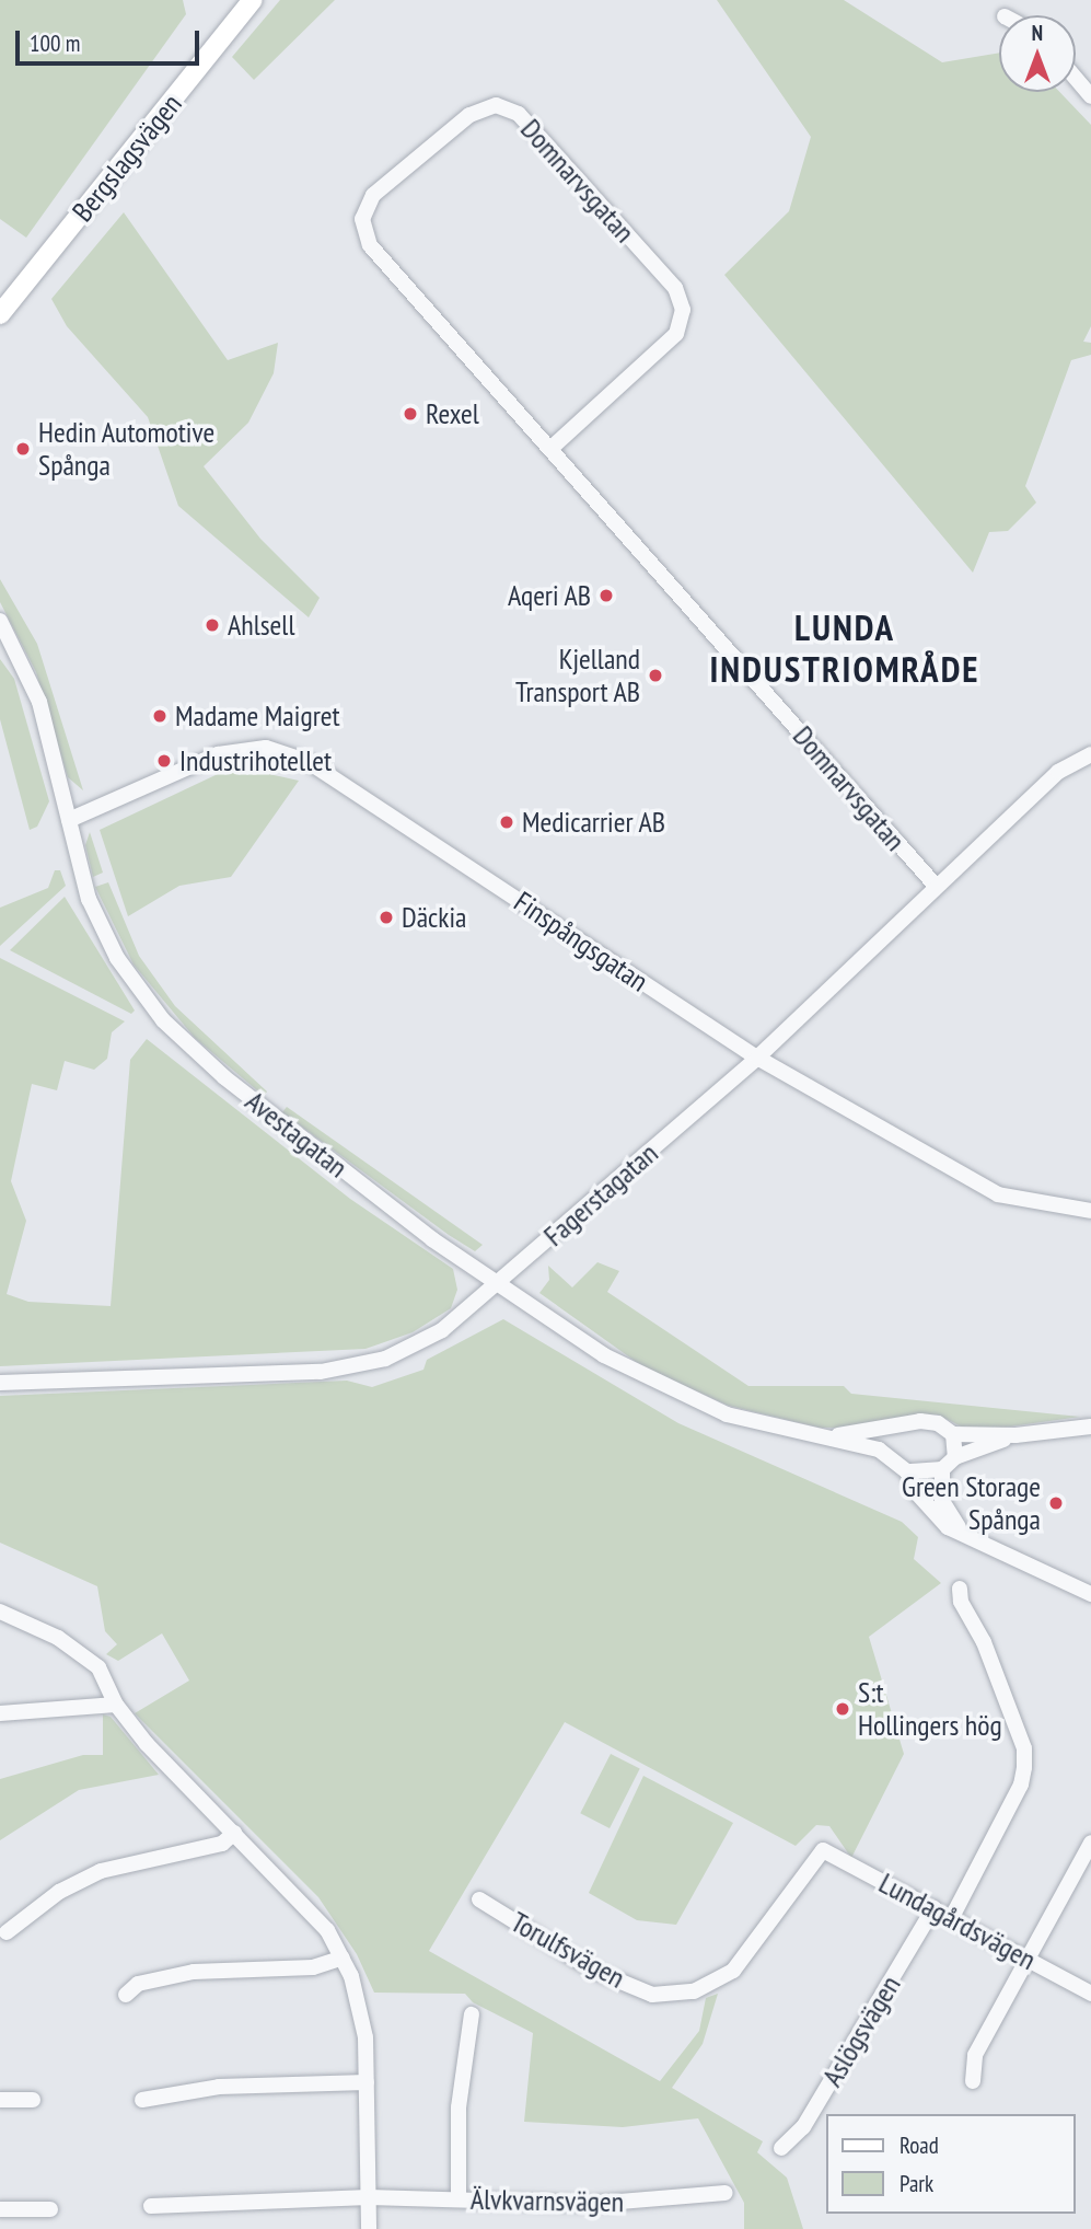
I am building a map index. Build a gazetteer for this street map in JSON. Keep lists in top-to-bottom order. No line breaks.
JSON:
{"streets":{"main road":["Bergslagsvägen"],"street":["Domnarvsgatan","Finspångsgatan","Avestagatan","Fagerstagatan","Lundagårdsvägen","Torulfsvägen","Aslögsvägen","Älvkvarnsvägen"]},"crossings":[["Domnarvsgatan","Fagerstagatan"],["Finspångsgatan","Avestagatan"],["Finspångsgatan","Fagerstagatan"],["Avestagatan","Fagerstagatan"],["Lundagårdsvägen","Torulfsvägen"],["Lundagårdsvägen","Aslögsvägen"]],"districts":["LUNDA INDUSTRIOMRÅDE"],"places":["Rexel","Hedin Automotive Spånga","Aqeri AB","Ahlsell","Kjelland Transport AB","Madame Maigret","Industrihotellet","Medicarrier AB","Däckia","Green Storage Spånga","S:t Hollingers hög"],"legend":["Road","Park"],"scale_bar":"100 m","north":"top"}
